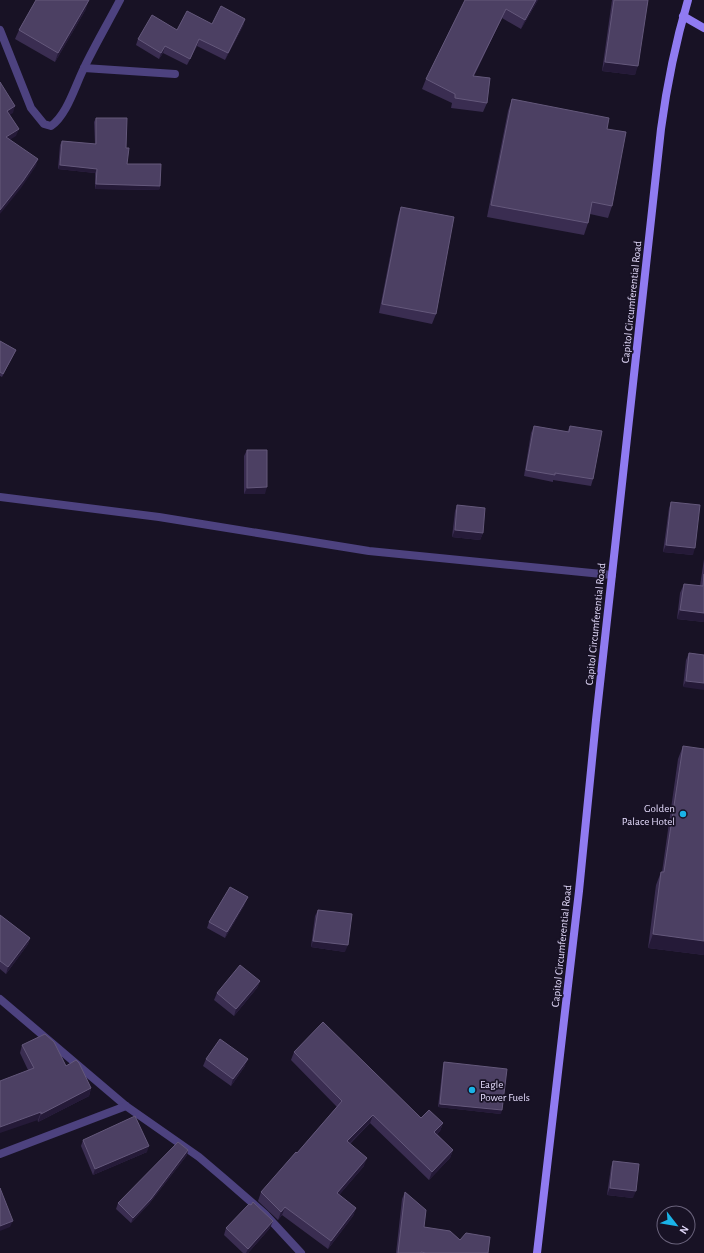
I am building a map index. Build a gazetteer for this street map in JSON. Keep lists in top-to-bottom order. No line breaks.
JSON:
{"streets":{"main road":["Capitol Circumferential Road"]},"places":["Golden Palace Hotel","Eagle Power Fuels"],"north":"bottom right"}
